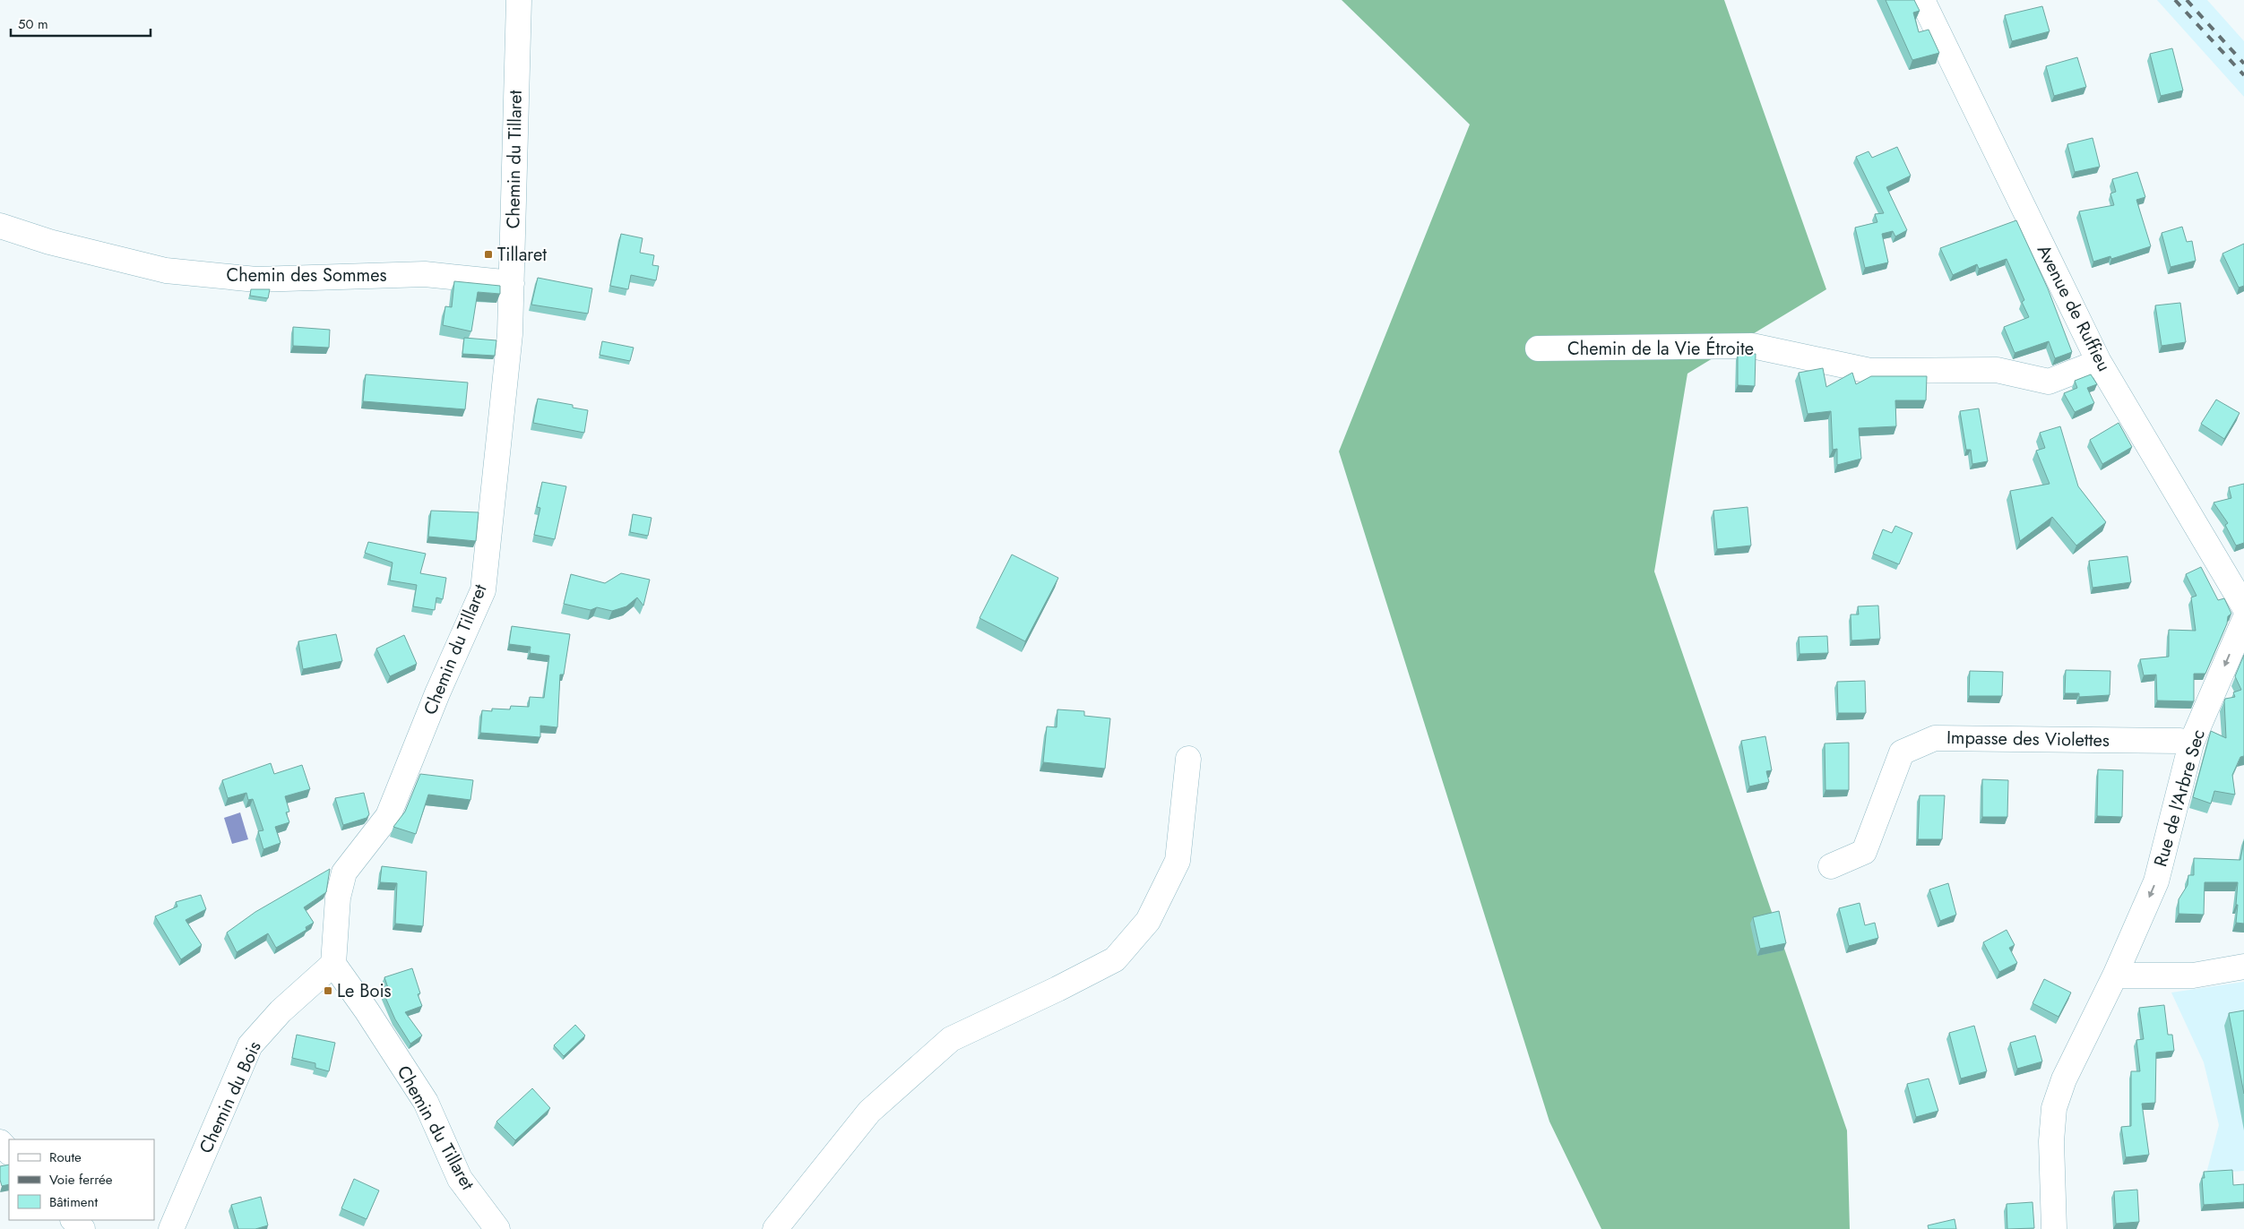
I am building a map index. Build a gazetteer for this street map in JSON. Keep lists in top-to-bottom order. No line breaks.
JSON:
{"streets":{"street":["Chemin du Tillaret","Chemin des Sommes","Avenue de Ruffieu","Chemin de la Vie Étroite","Impasse des Violettes","Rue de l'Arbre Sec","Chemin du Bois"]},"crossings":[["Chemin du Tillaret","Chemin des Sommes"],["Chemin du Tillaret","Chemin du Bois"],["Avenue de Ruffieu","Chemin de la Vie Étroite"],["Impasse des Violettes","Rue de l'Arbre Sec"]],"one_way":["Rue de l'Arbre Sec"],"places":{"transit":["Tillaret","Le Bois"]},"legend":["Route","Voie ferrée","Bâtiment"],"scale_bar":"50 m"}
